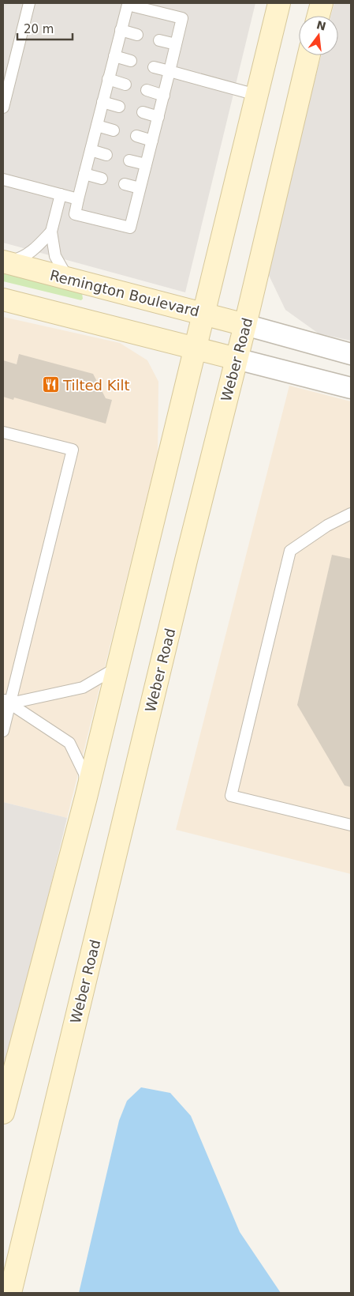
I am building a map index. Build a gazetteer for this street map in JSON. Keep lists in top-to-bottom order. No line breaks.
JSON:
{"streets":{"main road":["Remington Boulevard","Weber Road"]},"crossings":[["Remington Boulevard","Weber Road"]],"places":{"restaurant":["Tilted Kilt"]},"scale_bar":"20 m","north":"top"}
